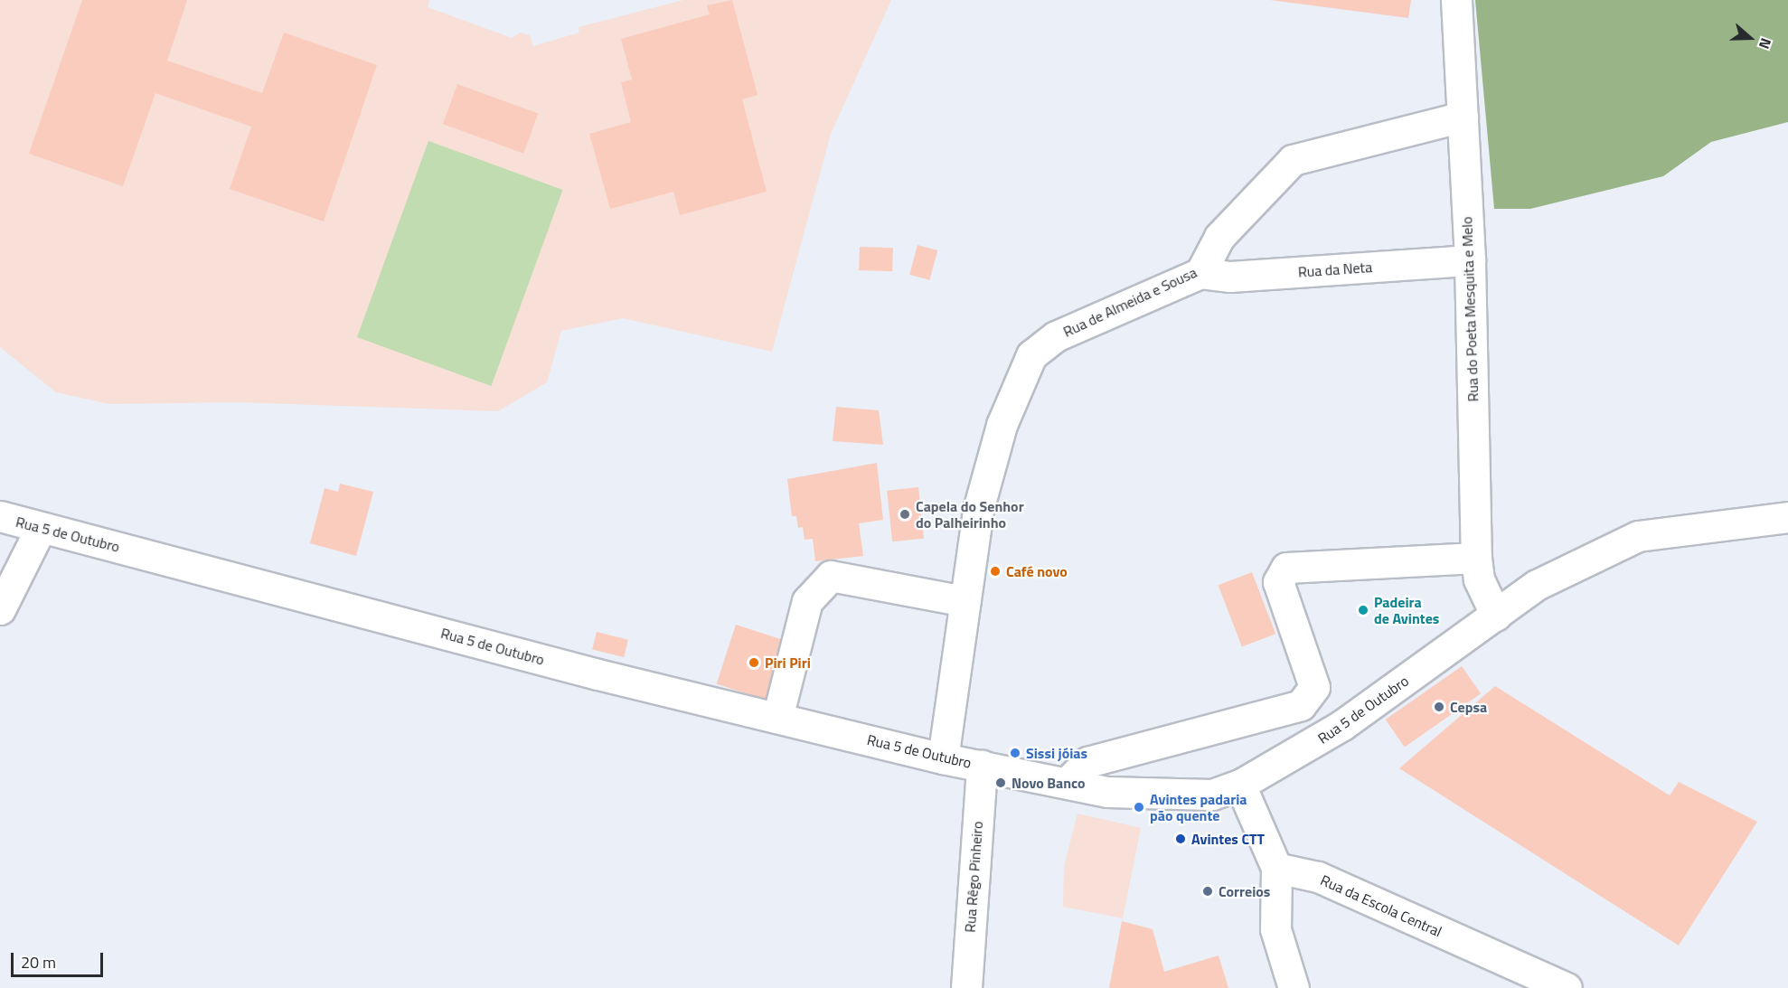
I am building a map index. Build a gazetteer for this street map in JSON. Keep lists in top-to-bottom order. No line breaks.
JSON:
{"streets":{"street":["Rua da Neta","Rua de Almeida e Sousa","Rua do Poeta Mesquita e Melo","Rua 5 de Outubro","Rua Rêgo Pinheiro","Rua da Escola Central"]},"crossings":[["Rua da Neta","Rua de Almeida e Sousa"],["Rua da Neta","Rua do Poeta Mesquita e Melo"],["Rua de Almeida e Sousa","Rua do Poeta Mesquita e Melo"],["Rua de Almeida e Sousa","Rua 5 de Outubro"],["Rua do Poeta Mesquita e Melo","Rua 5 de Outubro"],["Rua 5 de Outubro","Rua Rêgo Pinheiro"]],"places":["Capela do Senhor do Palheirinho","Café novo","Padeira de Avintes","Piri Piri","Cepsa","Sissi jóias","Novo Banco","Avintes padaria pão quente","Avintes CTT","Correios"],"scale_bar":"20 m","north":"right"}
